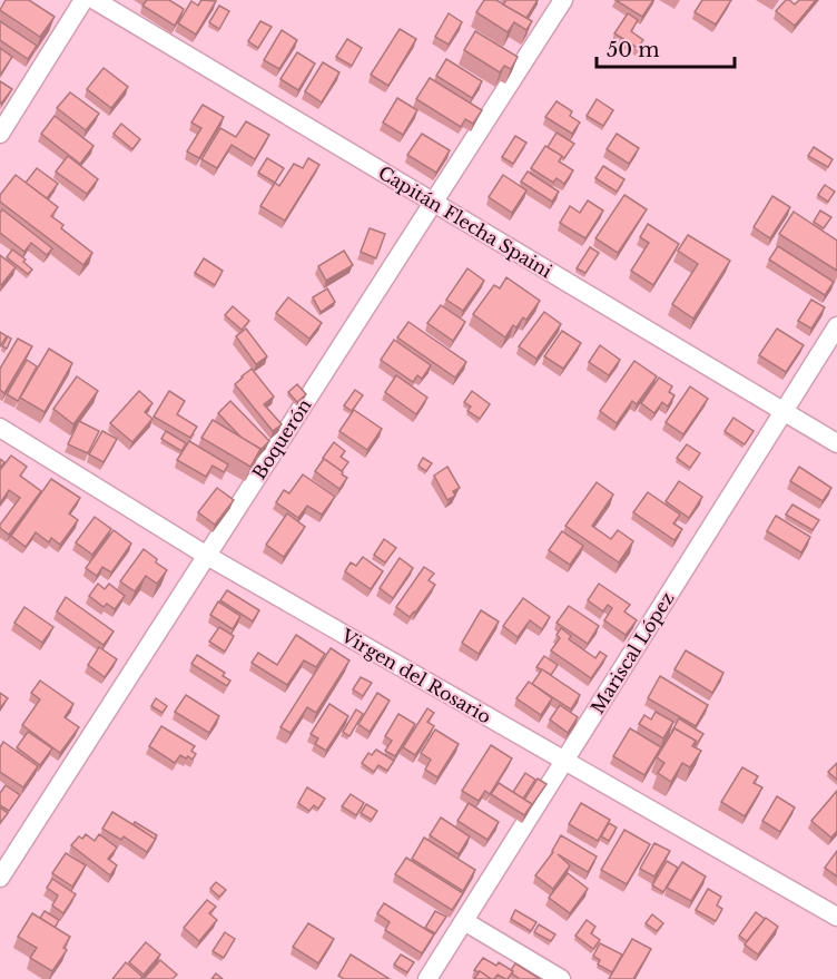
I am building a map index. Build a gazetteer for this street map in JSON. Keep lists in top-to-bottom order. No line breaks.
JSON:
{"streets":{"street":["Capitán Flecha Spaini","Boquerón","Mariscal López","Virgen del Rosario"]},"crossings":[["Capitán Flecha Spaini","Boquerón"],["Capitán Flecha Spaini","Mariscal López"],["Boquerón","Virgen del Rosario"],["Mariscal López","Virgen del Rosario"]],"scale_bar":"50 m"}
